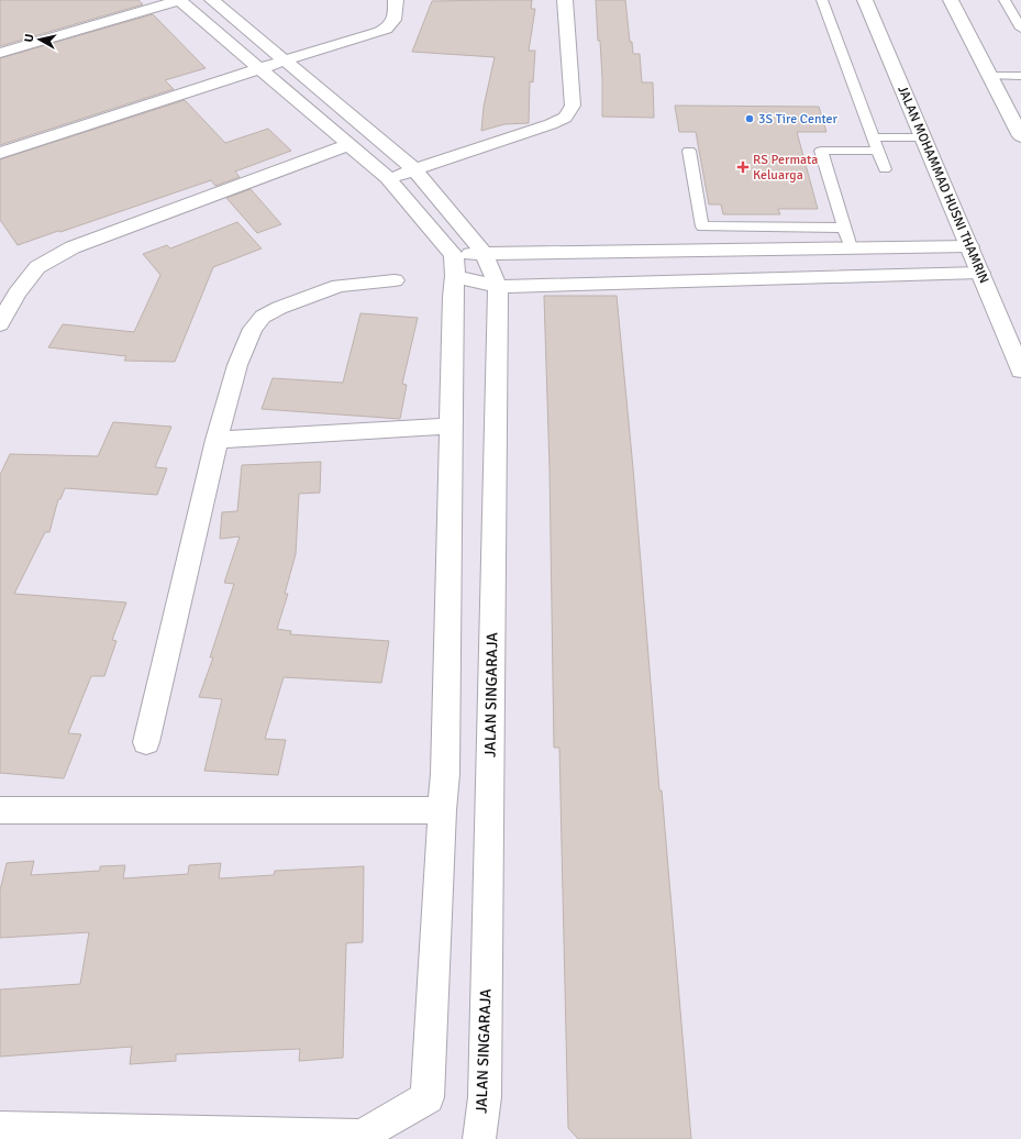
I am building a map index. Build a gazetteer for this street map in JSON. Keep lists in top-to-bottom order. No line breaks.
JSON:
{"streets":{"street":["JALAN MOHAMMAD HUSNI THAMRIN","JALAN SINGARAJA"]},"places":{"other":["3S Tire Center"],"health":["RS Permata Keluarga"]},"north":"left"}
